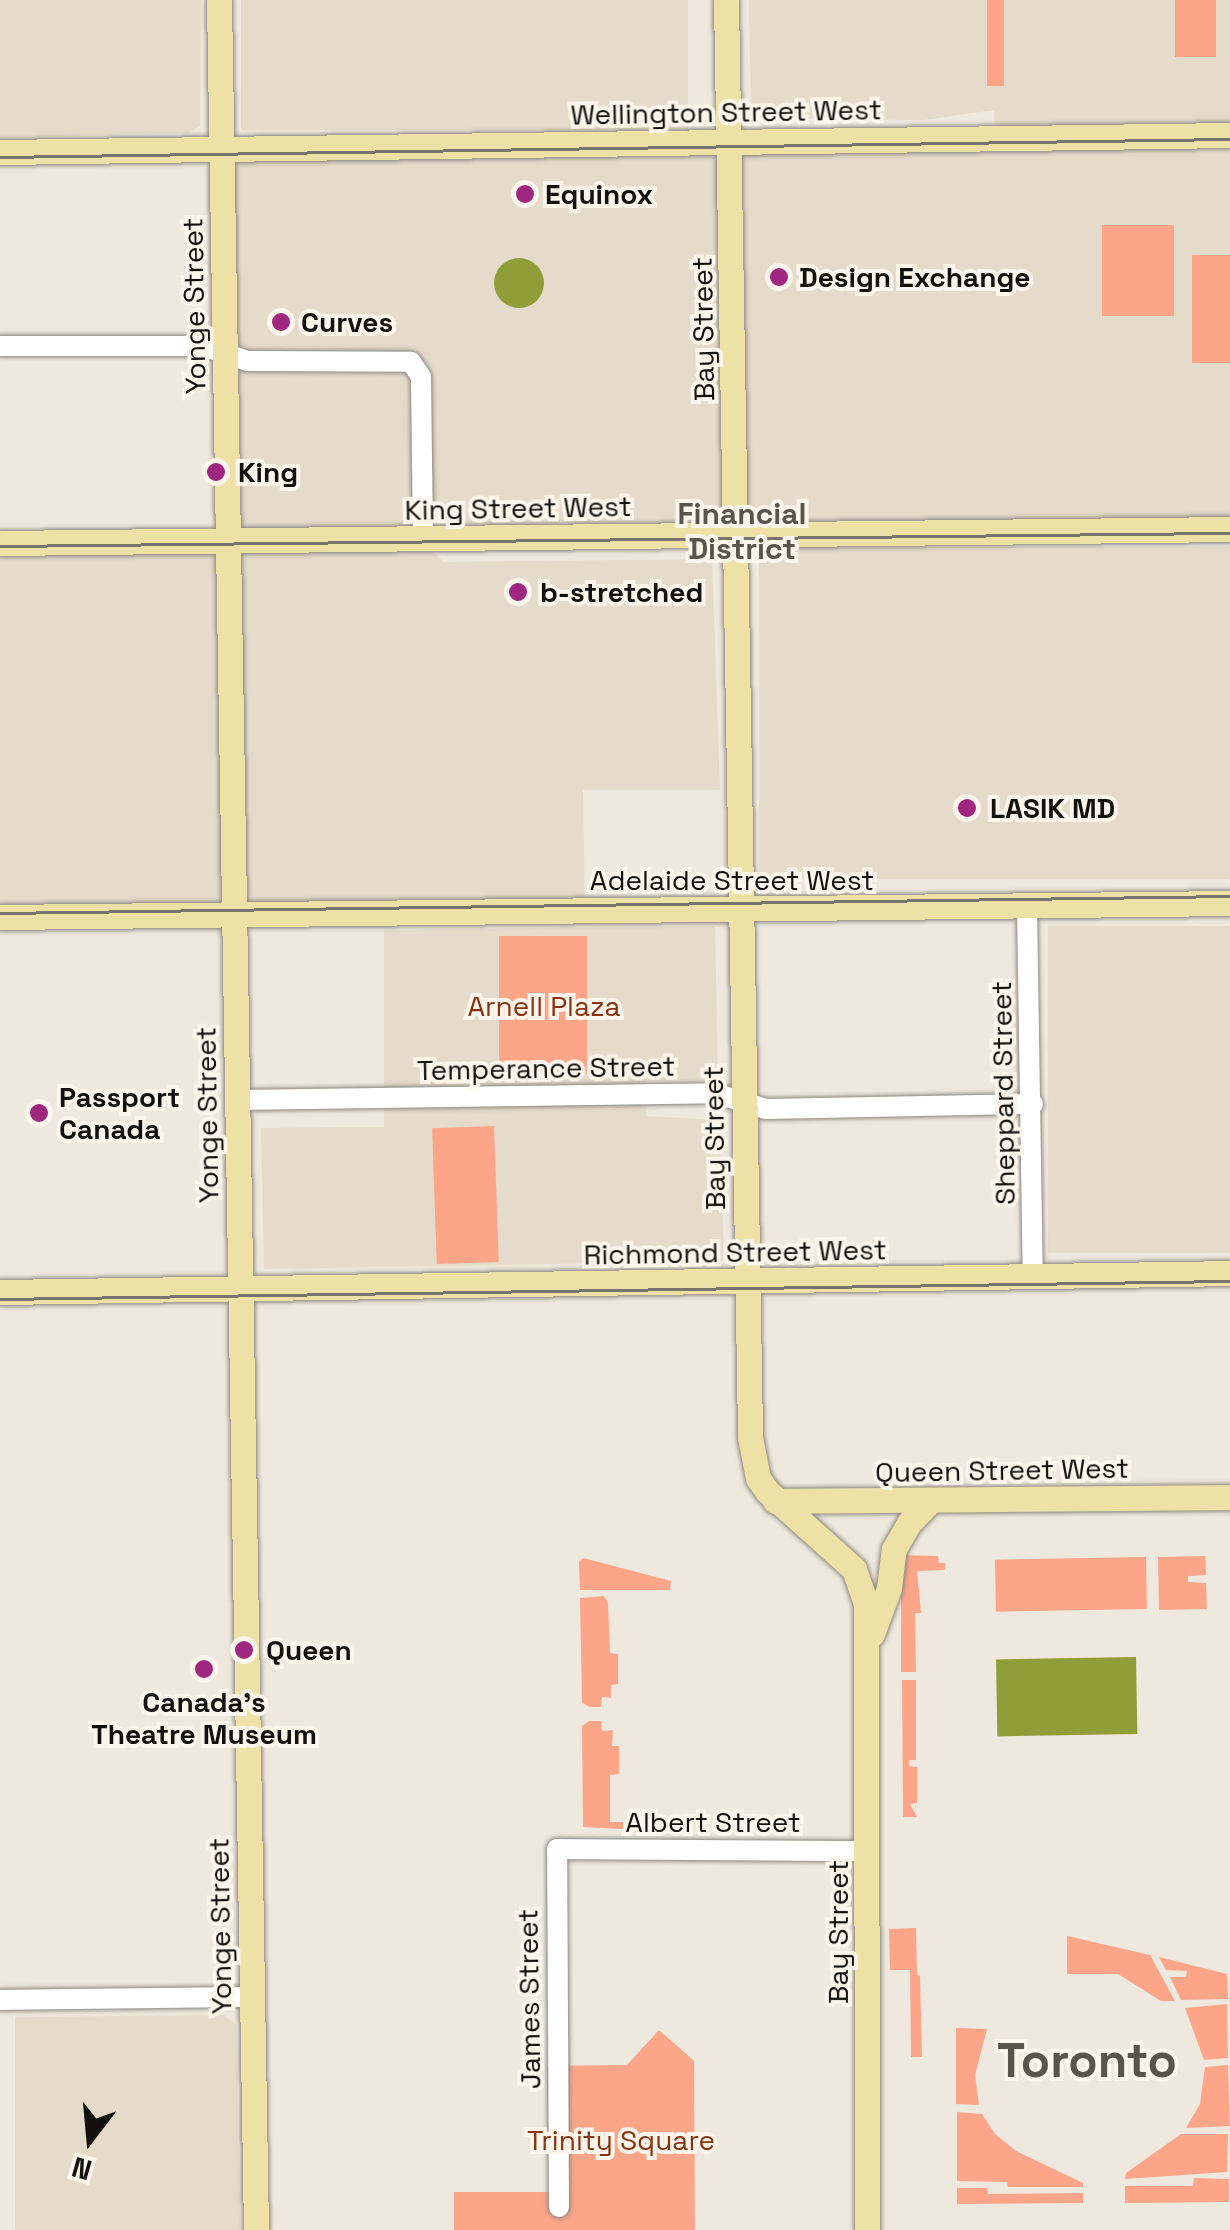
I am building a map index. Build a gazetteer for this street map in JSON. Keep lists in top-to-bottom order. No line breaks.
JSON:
{"streets":{"main road":["Wellington Street West","Yonge Street","Bay Street","King Street West","Adelaide Street West","Richmond Street West","Queen Street West"],"street":["Temperance Street","Sheppard Street","Albert Street","James Street"]},"crossings":[["Wellington Street West","Yonge Street"],["Wellington Street West","Bay Street"],["Yonge Street","King Street West"],["Yonge Street","Adelaide Street West"],["Yonge Street","Temperance Street"],["Yonge Street","Richmond Street West"],["Bay Street","King Street West"],["Bay Street","Adelaide Street West"],["Bay Street","Temperance Street"],["Bay Street","Richmond Street West"],["Bay Street","Queen Street West"],["Bay Street","Albert Street"],["Adelaide Street West","Sheppard Street"],["Temperance Street","Sheppard Street"],["Sheppard Street","Richmond Street West"],["Albert Street","James Street"]],"districts":["Financial District","Toronto"],"parks":["Arnell Plaza","Trinity Square"],"places":["Equinox","Design Exchange","Curves","King","b-stretched","LASIK MD","Passport Canada","Queen","Canada's Theatre Museum"],"north":"bottom"}
